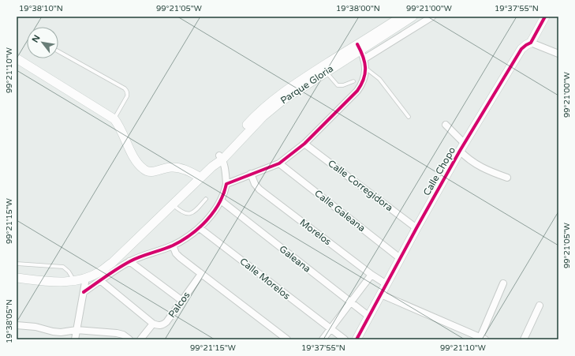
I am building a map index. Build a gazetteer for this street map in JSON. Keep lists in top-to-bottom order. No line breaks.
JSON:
{"streets":{"main road":["Parque Gloria","Calle Chopo"],"street":["Calle Corregidora","Calle Galeana","Morelos","Galeana","Calle Morelos","Palcos"]},"crossings":[["Calle Chopo","Calle Corregidora"],["Calle Chopo","Calle Galeana"],["Calle Chopo","Morelos"],["Calle Chopo","Galeana"]],"north":"top left","coordinates":["19°38'10\"N","99°21'05\"W","19°38'00\"N","99°21'00\"W","19°37'55\"N","99°21'10\"W","99°21'15\"W","19°38'05\"N"]}
